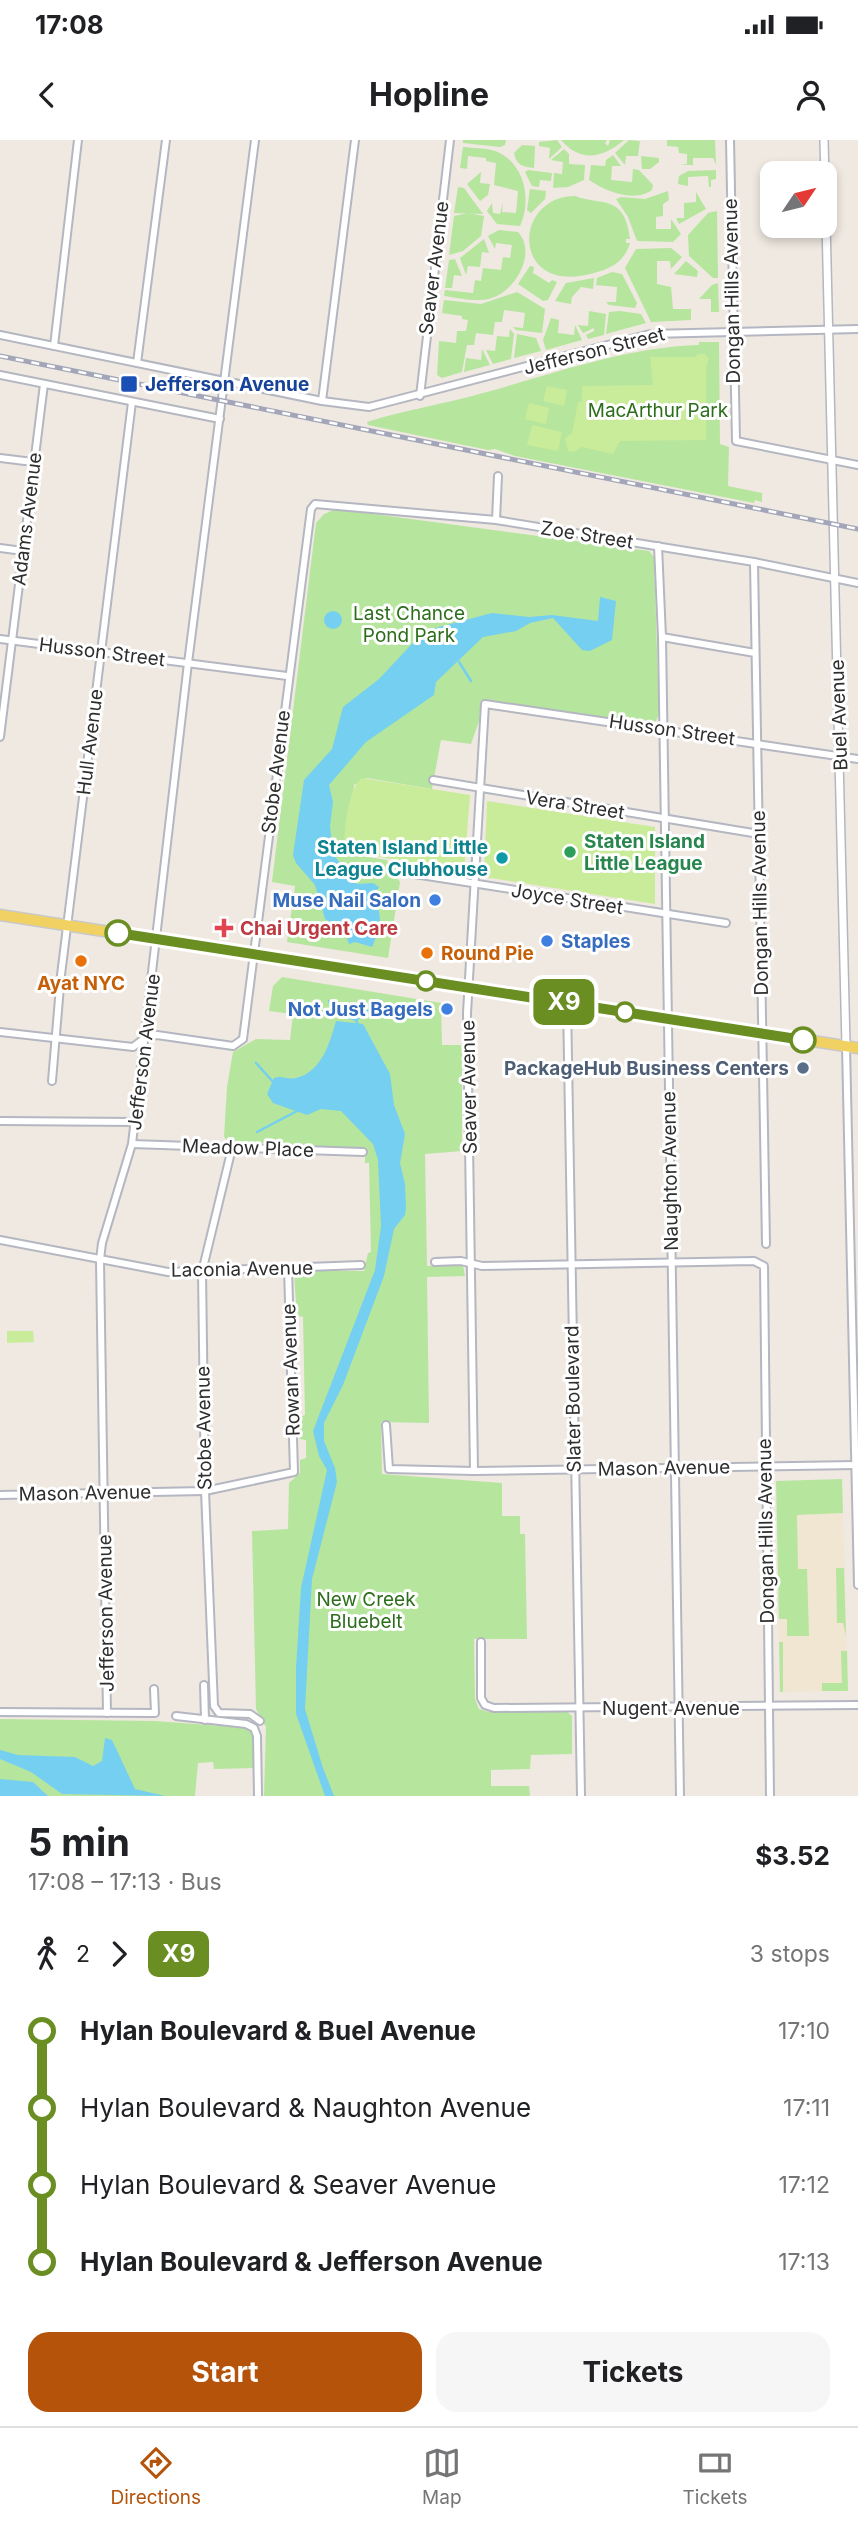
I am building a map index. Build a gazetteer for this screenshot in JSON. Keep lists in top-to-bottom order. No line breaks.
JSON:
{"streets":{"street":["Seaver Avenue","Dongan Hills Avenue","Jefferson Street","Adams Avenue","Zoe Street","Husson Street","Buel Avenue","Hull Avenue","Stobe Avenue","Vera Street","Joyce Street","Jefferson Avenue","Meadow Place","Naughton Avenue","Laconia Avenue","Rowan Avenue","Slater Boulevard","Mason Avenue","Nugent Avenue"]},"crossings":[["Seaver Avenue","Jefferson Street"],["Seaver Avenue","Husson Street"],["Seaver Avenue","Vera Street"],["Seaver Avenue","Joyce Street"],["Seaver Avenue","Mason Avenue"],["Dongan Hills Avenue","Jefferson Street"],["Dongan Hills Avenue","Zoe Street"],["Dongan Hills Avenue","Husson Street"],["Dongan Hills Avenue","Buel Avenue"],["Dongan Hills Avenue","Vera Street"],["Dongan Hills Avenue","Naughton Avenue"],["Dongan Hills Avenue","Mason Avenue"],["Dongan Hills Avenue","Nugent Avenue"],["Jefferson Street","Buel Avenue"],["Adams Avenue","Husson Street"],["Zoe Street","Buel Avenue"],["Zoe Street","Stobe Avenue"],["Zoe Street","Naughton Avenue"],["Husson Street","Buel Avenue"],["Husson Street","Hull Avenue"],["Husson Street","Stobe Avenue"],["Husson Street","Jefferson Avenue"],["Husson Street","Naughton Avenue"],["Buel Avenue","Mason Avenue"],["Stobe Avenue","Jefferson Avenue"],["Stobe Avenue","Meadow Place"],["Stobe Avenue","Laconia Avenue"],["Stobe Avenue","Mason Avenue"],["Vera Street","Naughton Avenue"],["Joyce Street","Naughton Avenue"],["Jefferson Avenue","Meadow Place"],["Jefferson Avenue","Laconia Avenue"],["Jefferson Avenue","Mason Avenue"],["Naughton Avenue","Mason Avenue"],["Naughton Avenue","Nugent Avenue"],["Laconia Avenue","Rowan Avenue"],["Rowan Avenue","Mason Avenue"],["Slater Boulevard","Mason Avenue"],["Slater Boulevard","Nugent Avenue"]],"parks":["MacArthur Park","Last Chance Pond Park","New Creek Bluebelt"],"places":{"transit":["Jefferson Avenue"],"other":["Staten Island Little League","Staten Island Little League Clubhouse","Muse Nail Salon","Staples","Round Pie","Ayat NYC","Not Just Bagels","PackageHub Business Centers"],"health":["Chai Urgent Care"]},"lines":["bus line X9"],"north":"top right","page":{"status":"17:08","header":"Hopline","on_map":"X9","heading":["5 min","17:08 – 17:13 · Bus","$3.52"],"legs":["2","X9","3 stops"],"list":[{"name":"Hylan Boulevard & Buel Avenue","value":"17:10"},{"name":"Hylan Boulevard & Naughton Avenue","value":"17:11"},{"name":"Hylan Boulevard & Seaver Avenue","value":"17:12"},{"name":"Hylan Boulevard & Jefferson Avenue","value":"17:13"}],"buttons":["Start","Tickets"],"tabs":["Directions","Map","Tickets"]}}
